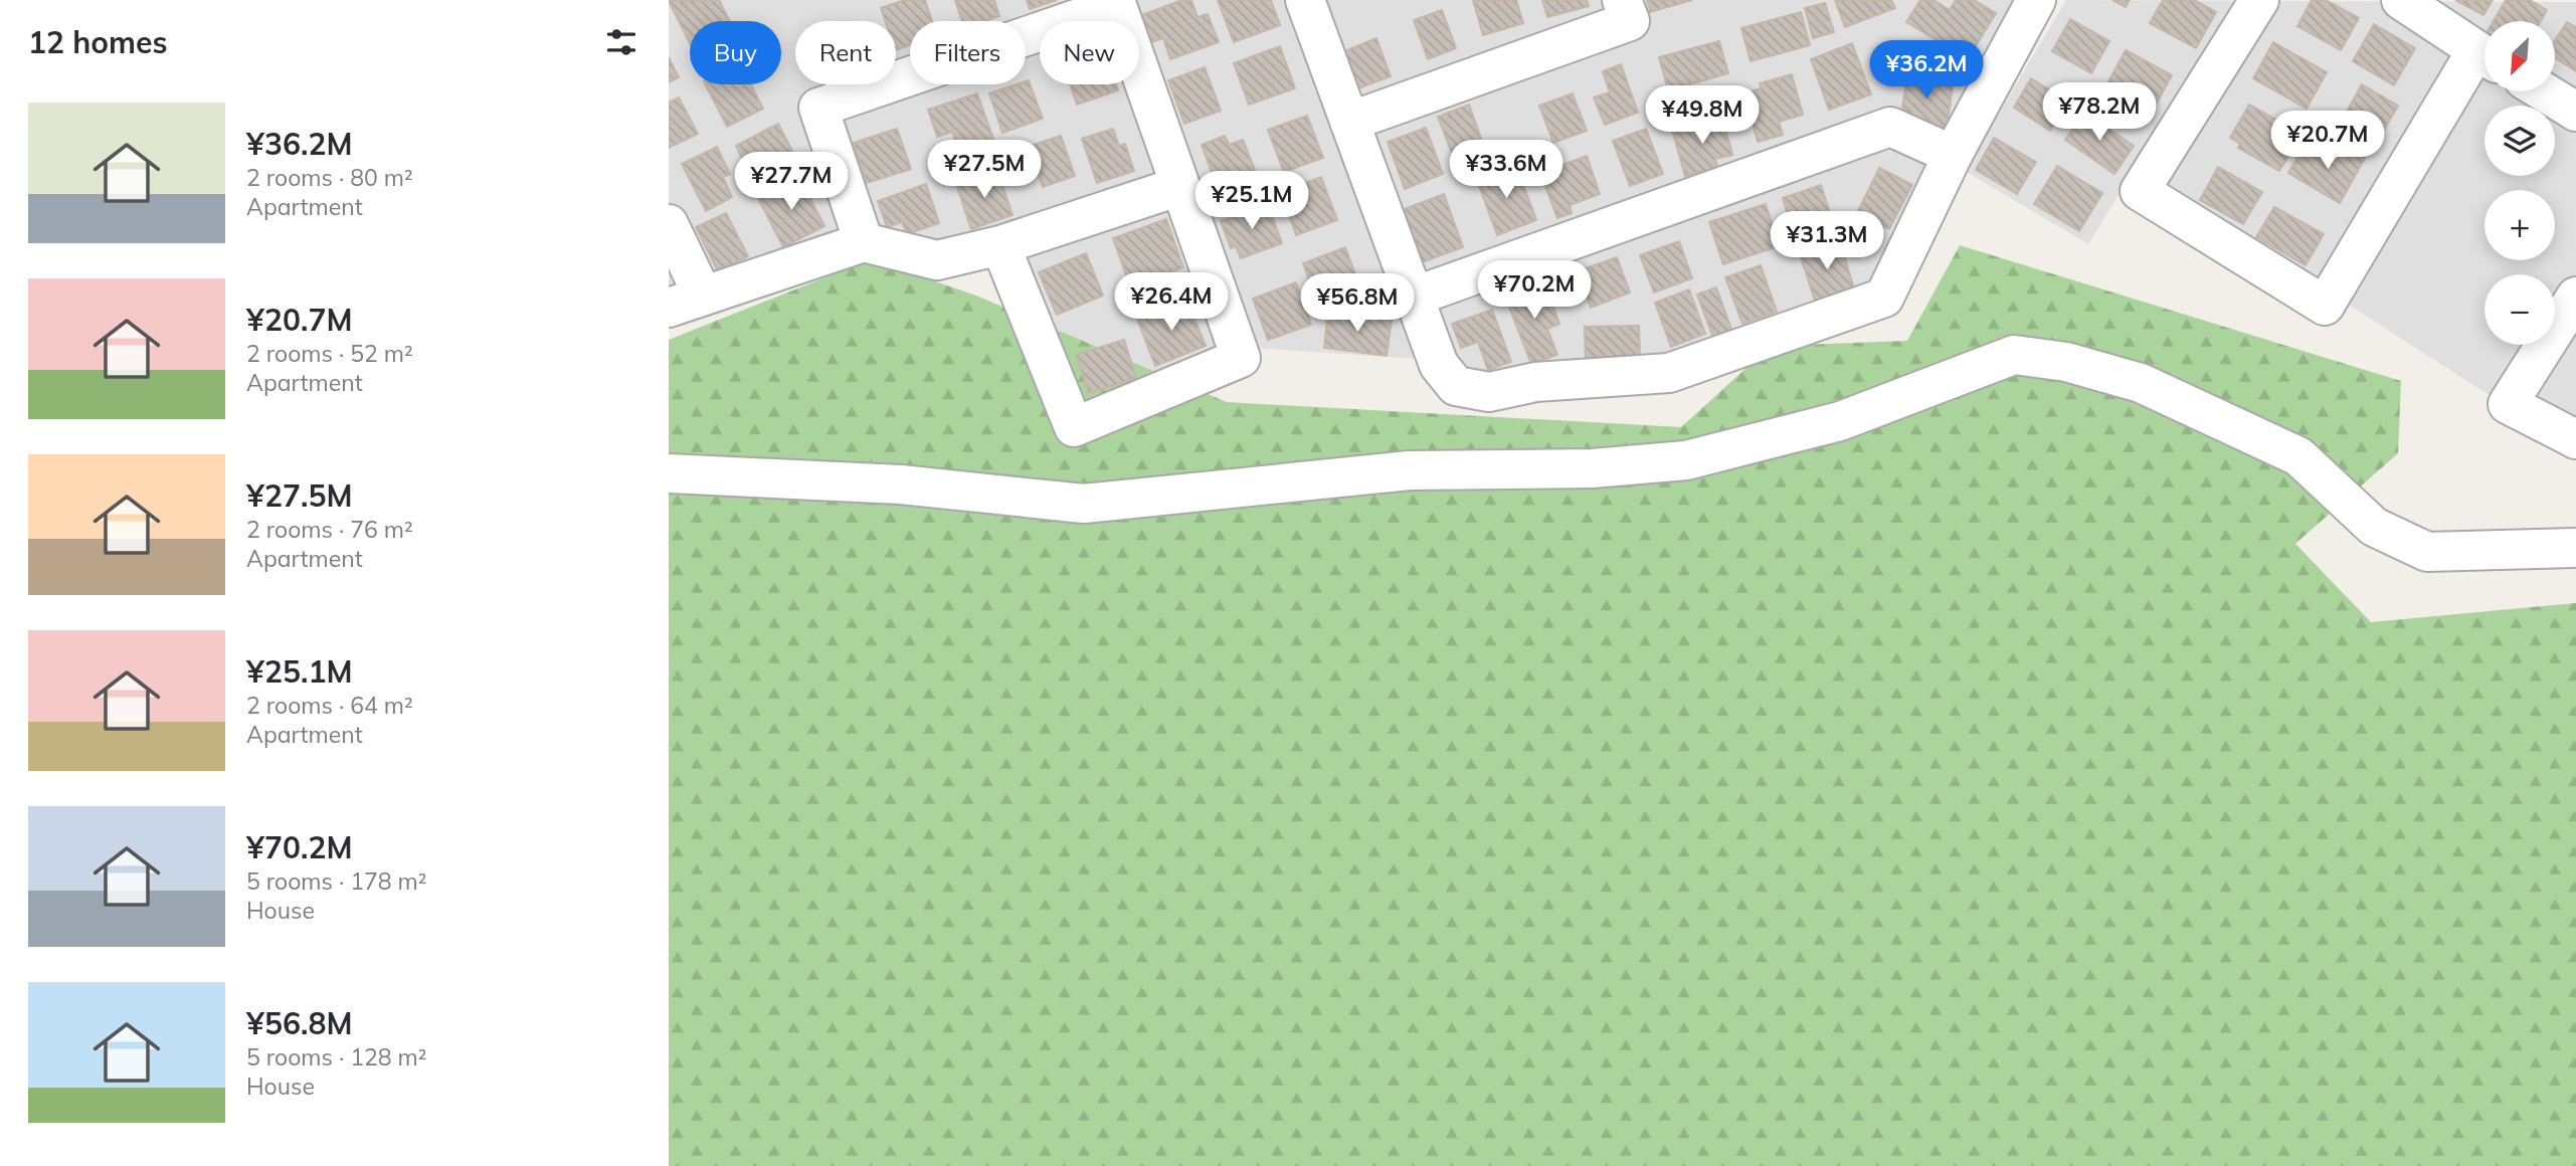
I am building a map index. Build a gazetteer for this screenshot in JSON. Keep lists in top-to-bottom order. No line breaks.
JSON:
{"north":"bottom left","page":{"heading":"12 homes","map_buttons":["+","−"],"chip":["Buy","Rent","Filters","New"],"price":["¥36.2M","¥78.2M","¥49.8M","¥20.7M","¥27.5M","¥33.6M","¥27.7M","¥25.1M","¥31.3M","¥70.2M","¥26.4M","¥56.8M"],"list":[{"name":"¥36.2M","note":"2 rooms · 80 m² · Apartment"},{"name":"¥20.7M","note":"2 rooms · 52 m² · Apartment"},{"name":"¥27.5M","note":"2 rooms · 76 m² · Apartment"},{"name":"¥25.1M","note":"2 rooms · 64 m² · Apartment"},{"name":"¥70.2M","note":"5 rooms · 178 m² · House"},{"name":"¥56.8M","note":"5 rooms · 128 m² · House"}]}}
